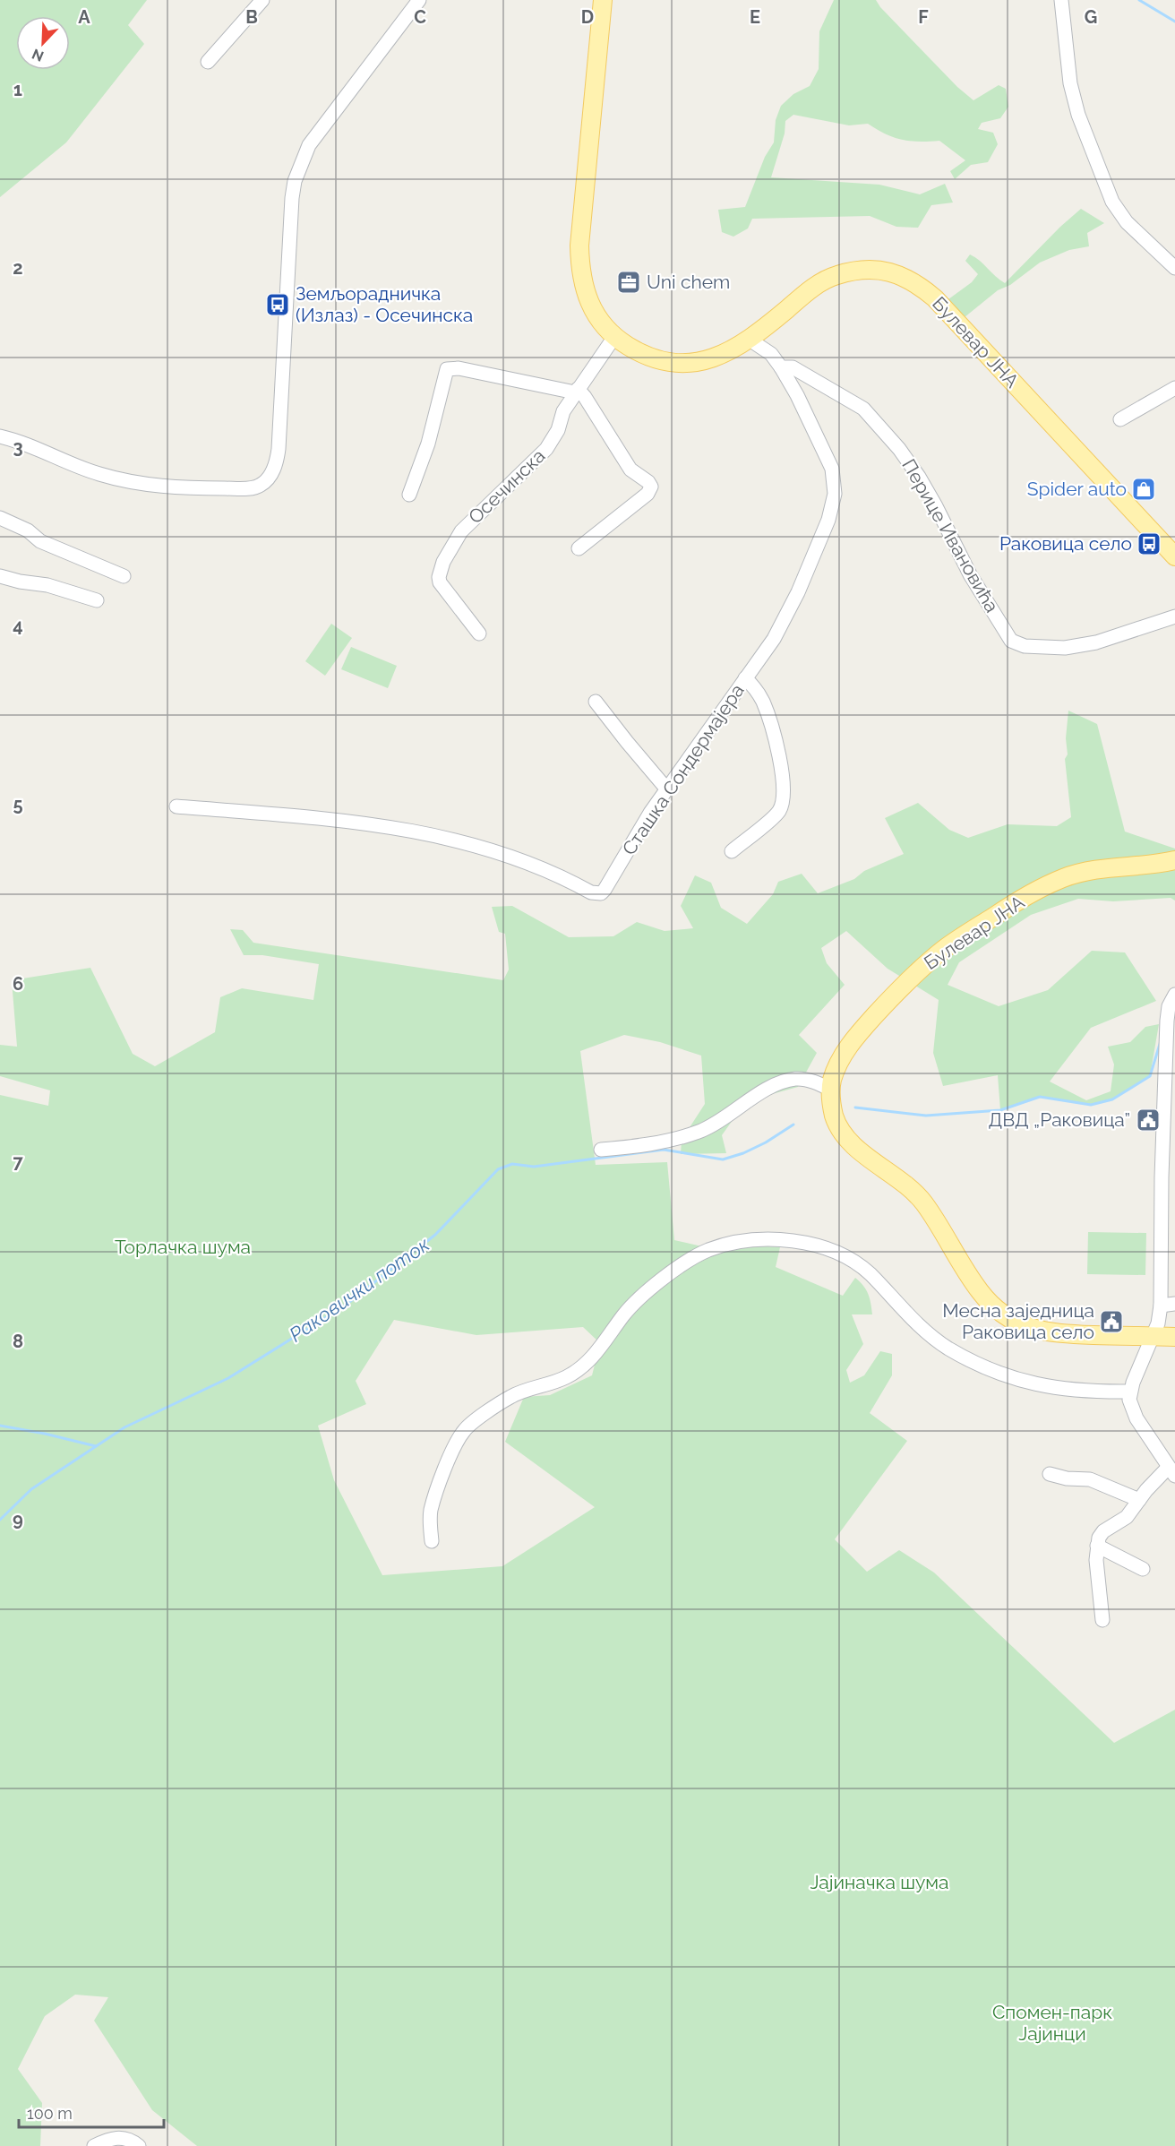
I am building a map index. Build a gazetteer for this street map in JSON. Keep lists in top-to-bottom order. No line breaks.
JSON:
{"streets":{"main road":["Булевар ЈНА"],"street":["Осечинска","Перице Ивановића","Сташка Сондермајера"]},"crossings":[["Булевар ЈНА","Осечинска"],["Булевар ЈНА","Перице Ивановића"],["Перице Ивановића","Сташка Сондермајера"]],"water":["Раковички поток"],"parks":["Торлачка шума","Јајиначка шума","Спомен-парк Јајинци"],"places":{"office":["Uni chem"],"bus stop":["Земљорадничка (Излаз) - Осечинска","Раковица село"],"shop":["Spider auto"],"public building":["ДВД „Раковица”","Месна заједница Раковица село"]},"scale_bar":"100 m","north":"bottom left","grid":{"columns":["A","B","C","D","E","F","G"],"rows":["1","2","3","4","5","6","7","8","9"]}}
